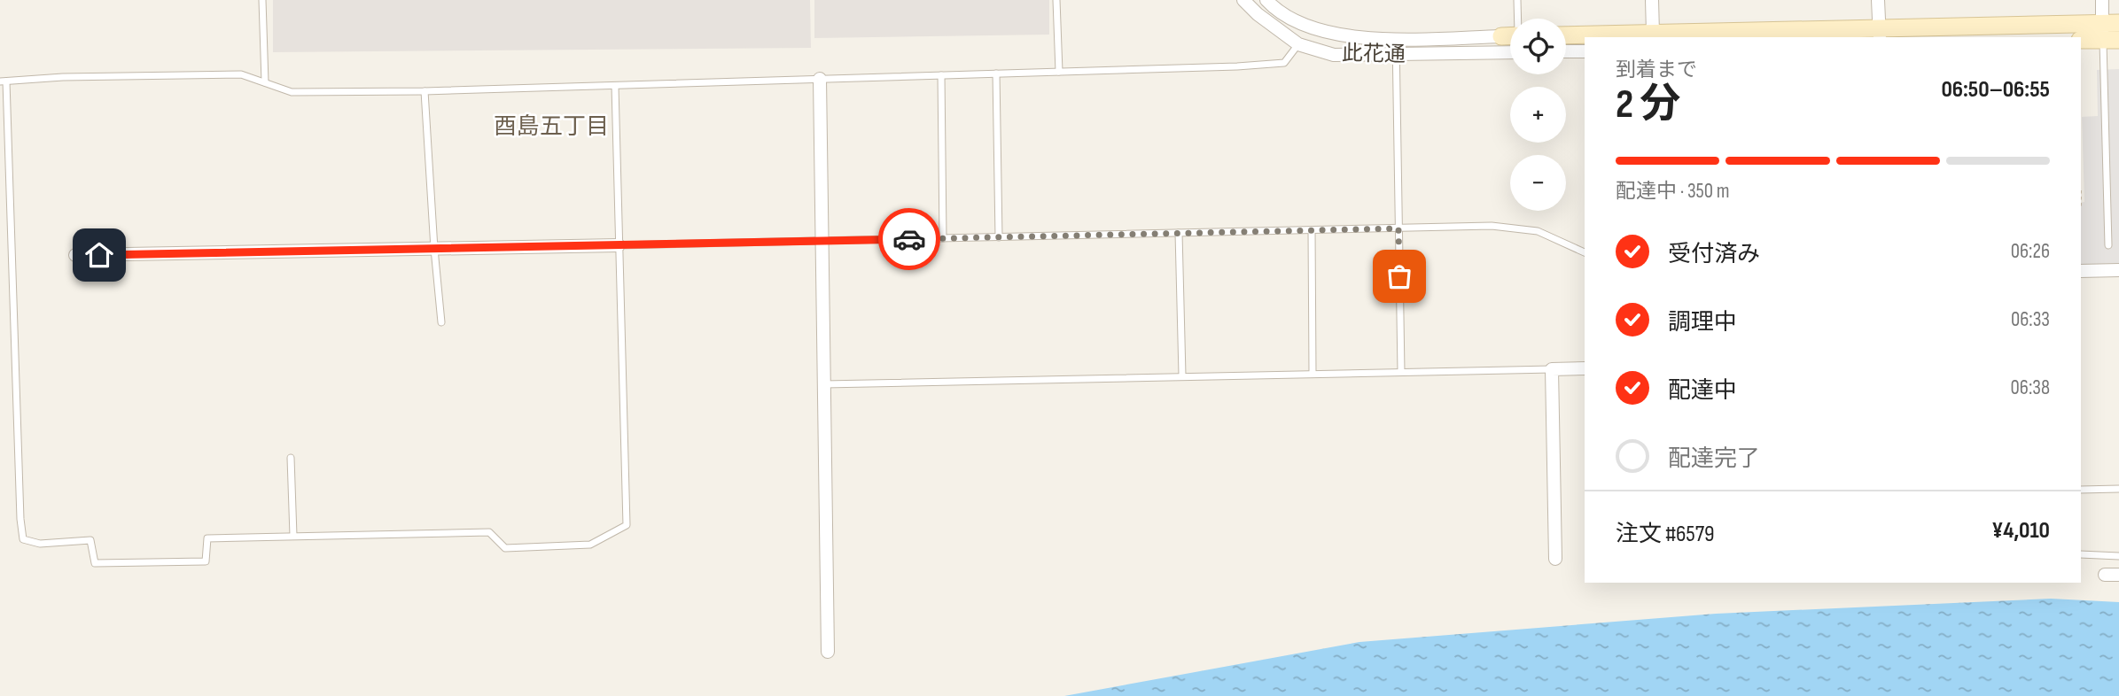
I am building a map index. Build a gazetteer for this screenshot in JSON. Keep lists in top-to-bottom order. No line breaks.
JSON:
{"streets":{"street":["此花通"]},"districts":["酉島五丁目"],"page":{"map_buttons":["+","−"],"heading":["2 分","到着まで","06:50–06:55"],"panel":["注文 #6579","¥4,010"],"bar":"配達中 · 350 m","list":[["受付済み","06:26"],["調理中","06:33"],["配達中","06:38"],"配達完了"]}}
